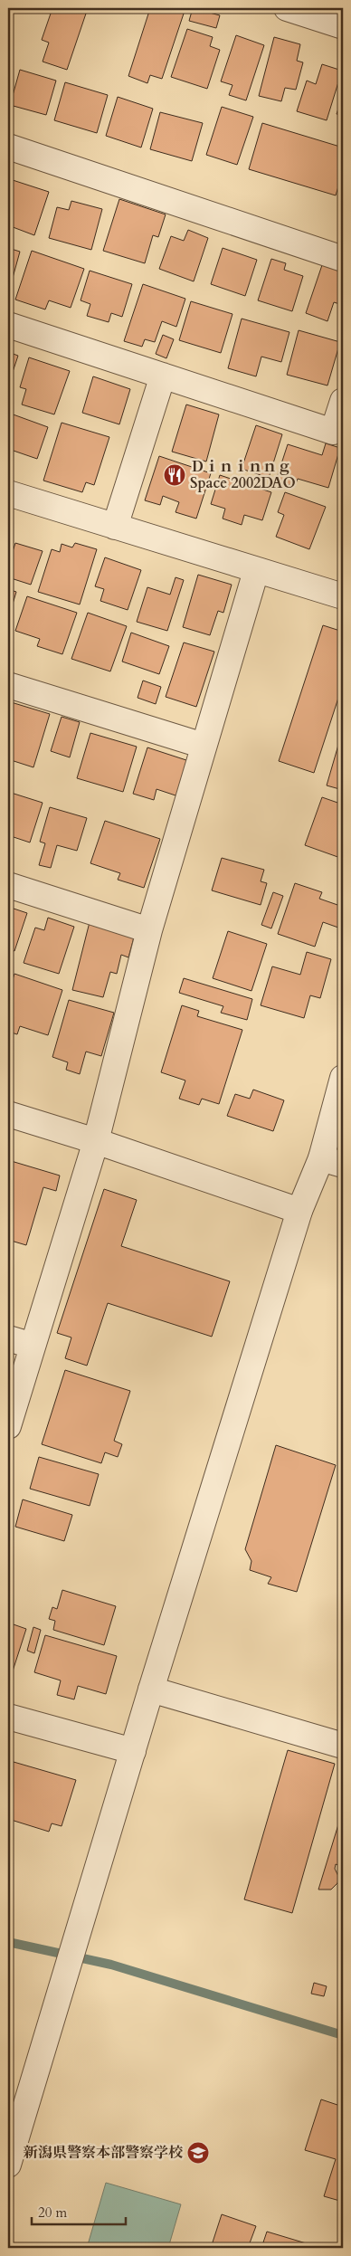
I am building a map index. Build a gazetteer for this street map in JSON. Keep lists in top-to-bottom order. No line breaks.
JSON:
{"places":{"restaurant":["Ｄｉｎｉｎｎｇ Space 2002DAO"],"school or university":["新潟県警察本部警察学校"]},"scale_bar":"20 m"}
